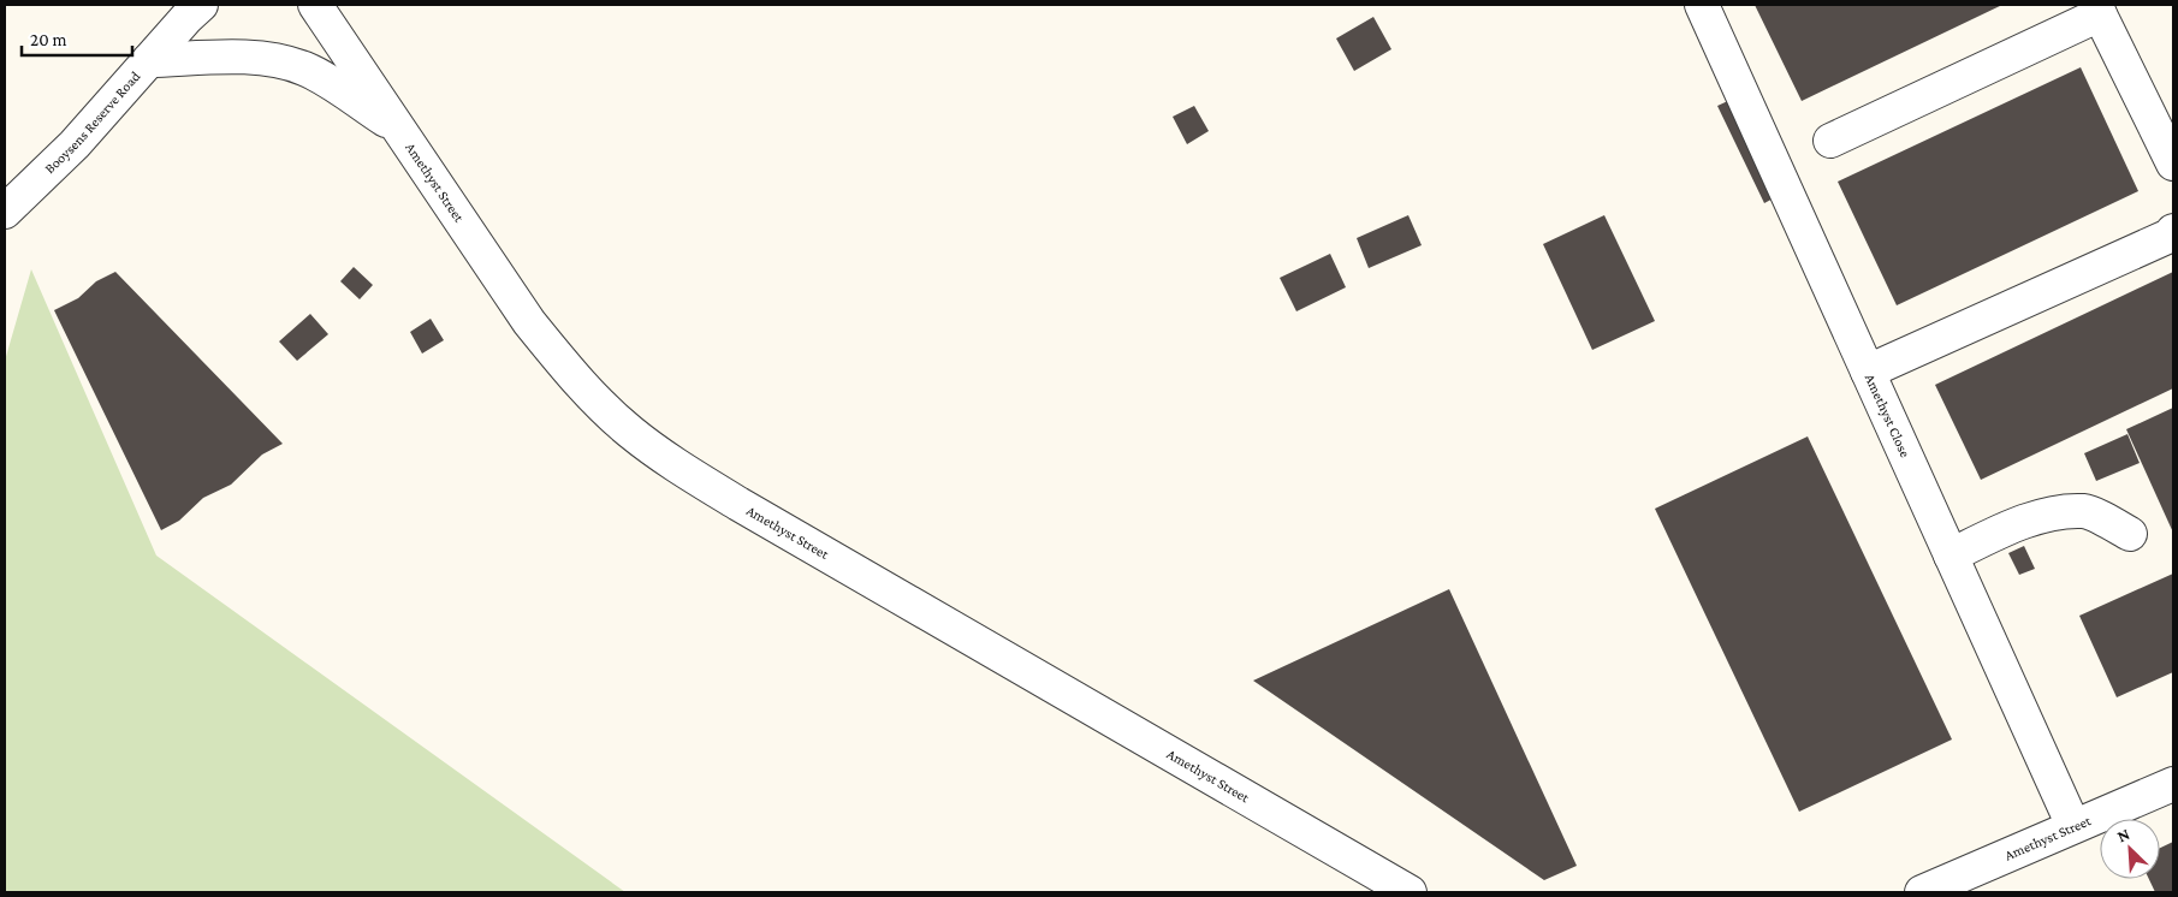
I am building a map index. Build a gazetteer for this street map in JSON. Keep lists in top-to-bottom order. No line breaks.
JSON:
{"streets":{"street":["Booysens Reserve Road","Amethyst Street","Amethyst Close"]},"crossings":[["Amethyst Street","Amethyst Close"]],"scale_bar":"20 m","north":"top left"}
